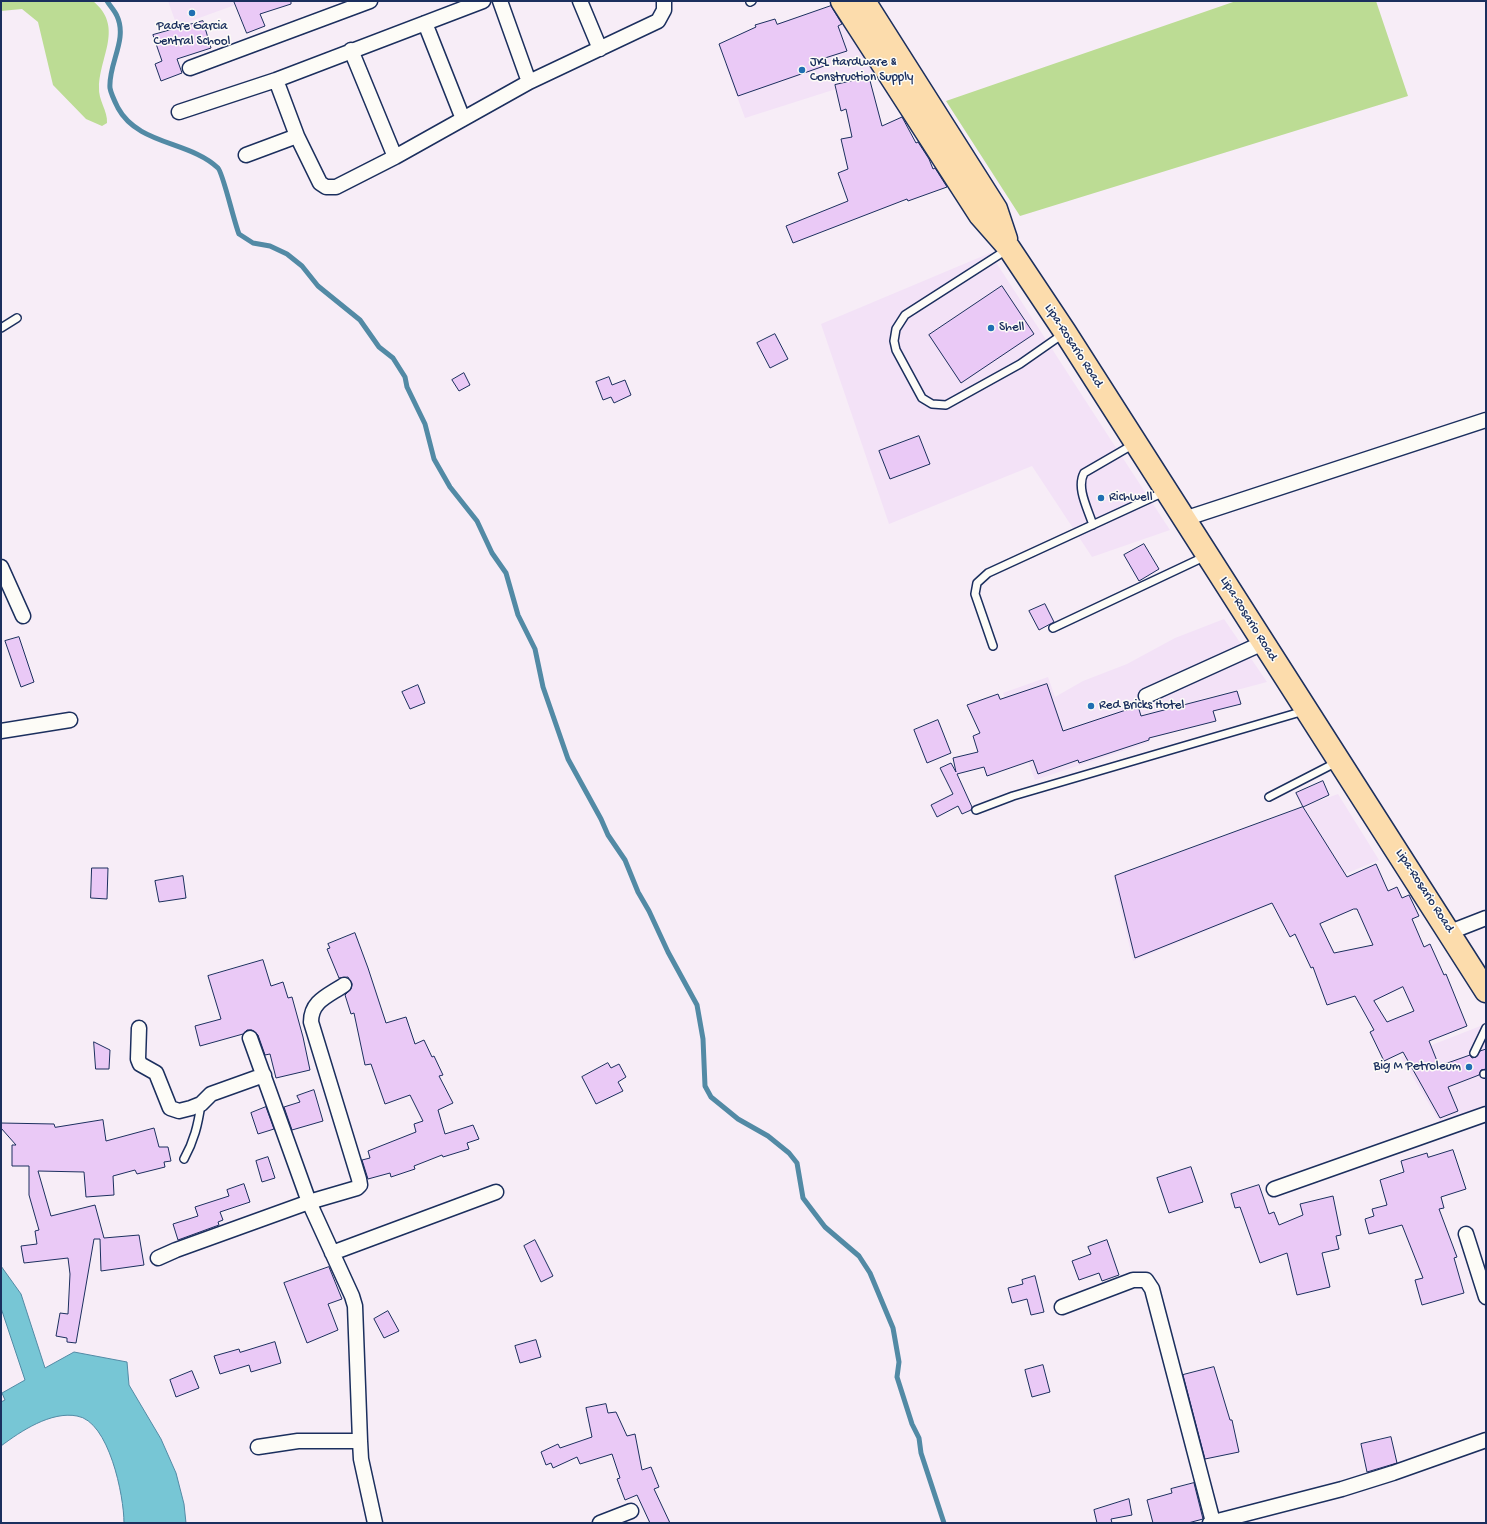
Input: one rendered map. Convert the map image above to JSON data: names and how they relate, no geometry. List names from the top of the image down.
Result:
{
  "streets": {
    "main road": ["Lipa-Rosario Road"]
  },
  "places": [
    "Padre Garcia Central School",
    "JKL Hardware & Construction Supply",
    "Shell",
    "Richwell",
    "Red Bricks Hotel",
    "Big M Petroleum"
  ]
}
